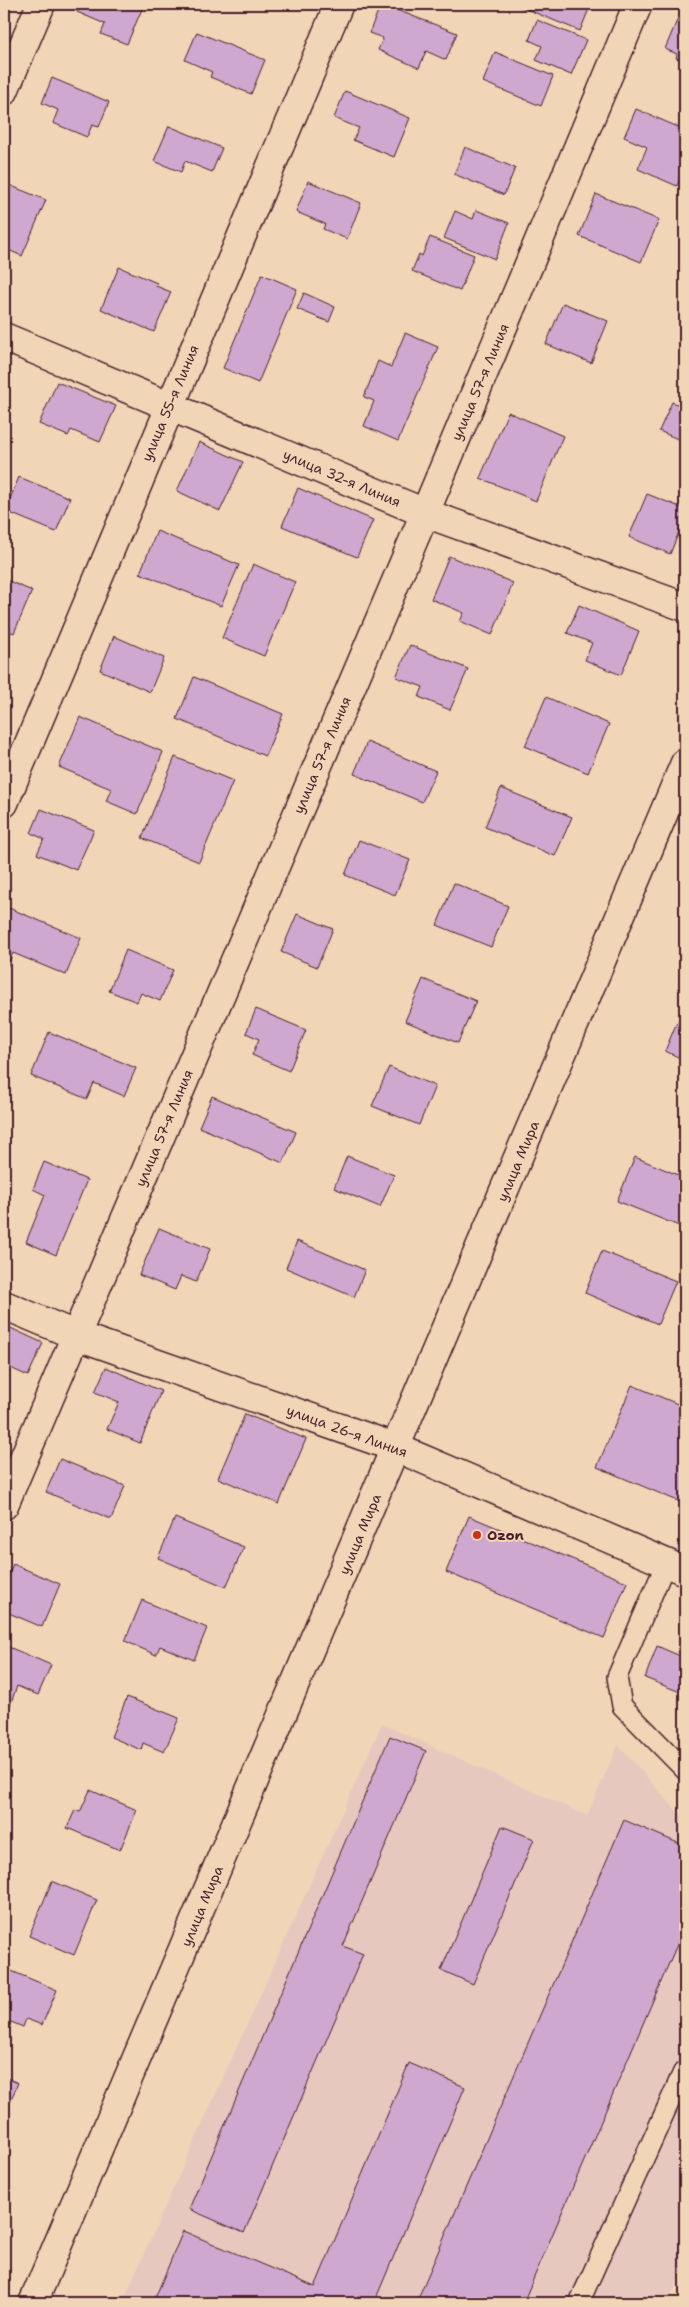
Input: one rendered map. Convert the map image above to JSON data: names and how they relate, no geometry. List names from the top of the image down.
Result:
{
  "streets": {
    "street": [
      "улица 57-я Линия",
      "улица 55-я Линия",
      "улица 32-я Линия",
      "улица Мира",
      "улица 26-я Линия"
    ]
  },
  "crossings": [
    ["улица 57-я Линия", "улица 32-я Линия"],
    ["улица 57-я Линия", "улица 26-я Линия"],
    ["улица 55-я Линия", "улица 32-я Линия"],
    ["улица Мира", "улица 26-я Линия"]
  ],
  "places": ["Ozon"]
}
